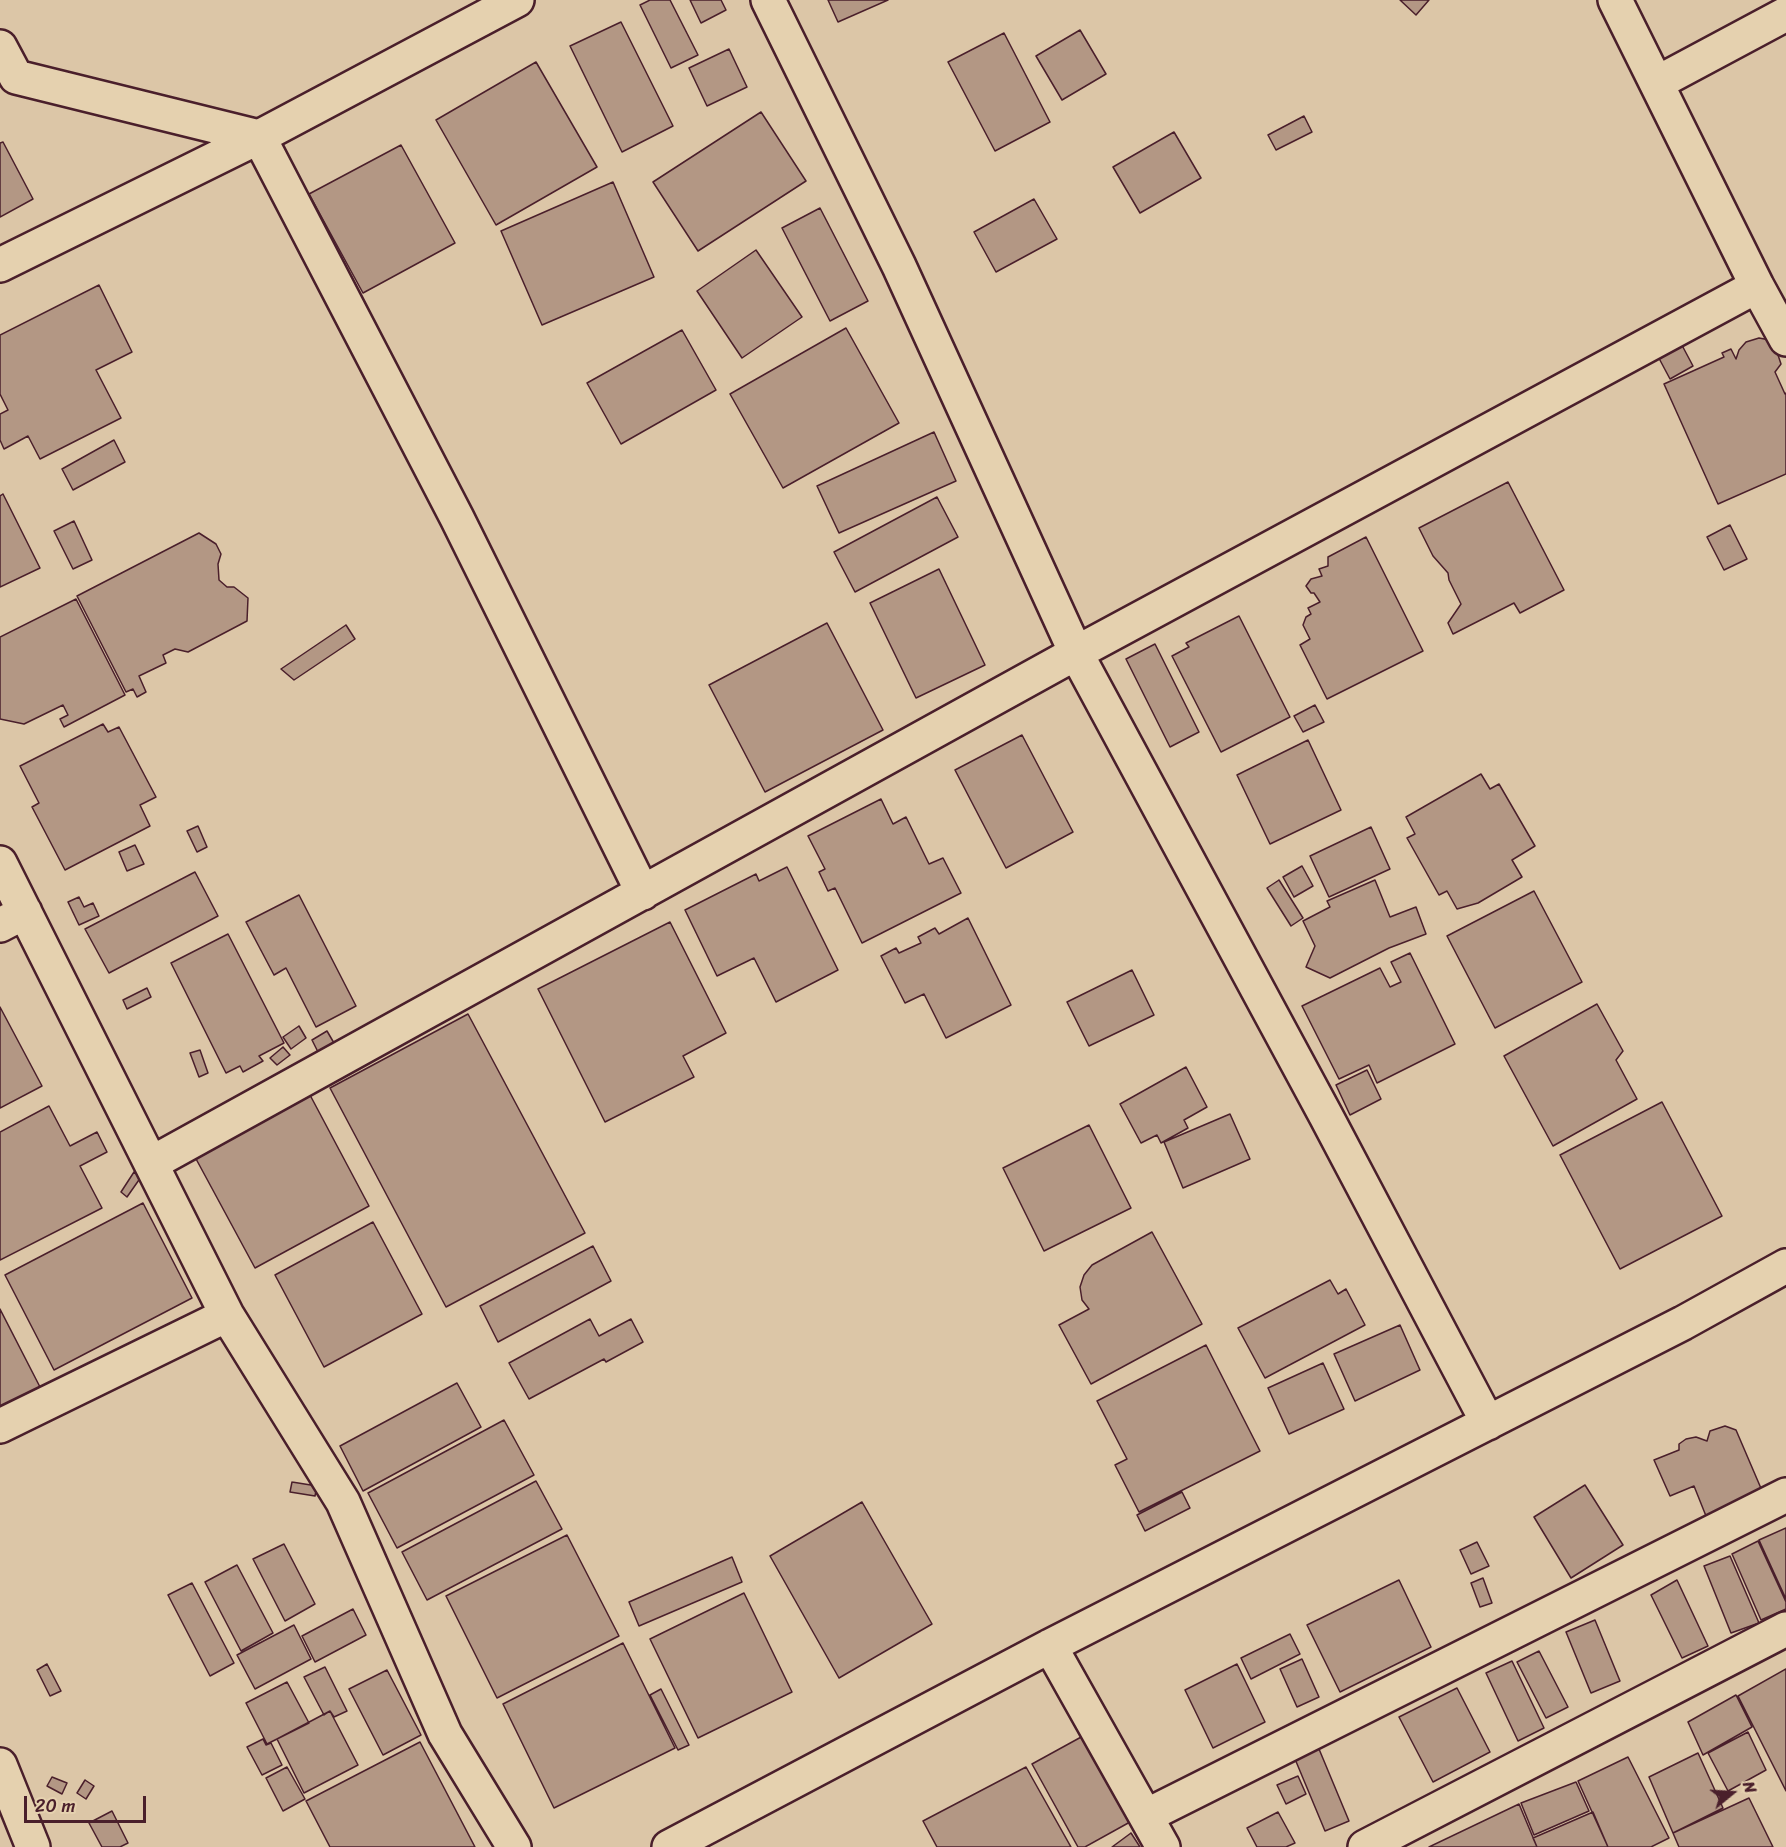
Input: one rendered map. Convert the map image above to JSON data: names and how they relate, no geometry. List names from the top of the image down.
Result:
{
  "scale_bar": "20 m",
  "north": "right"
}
